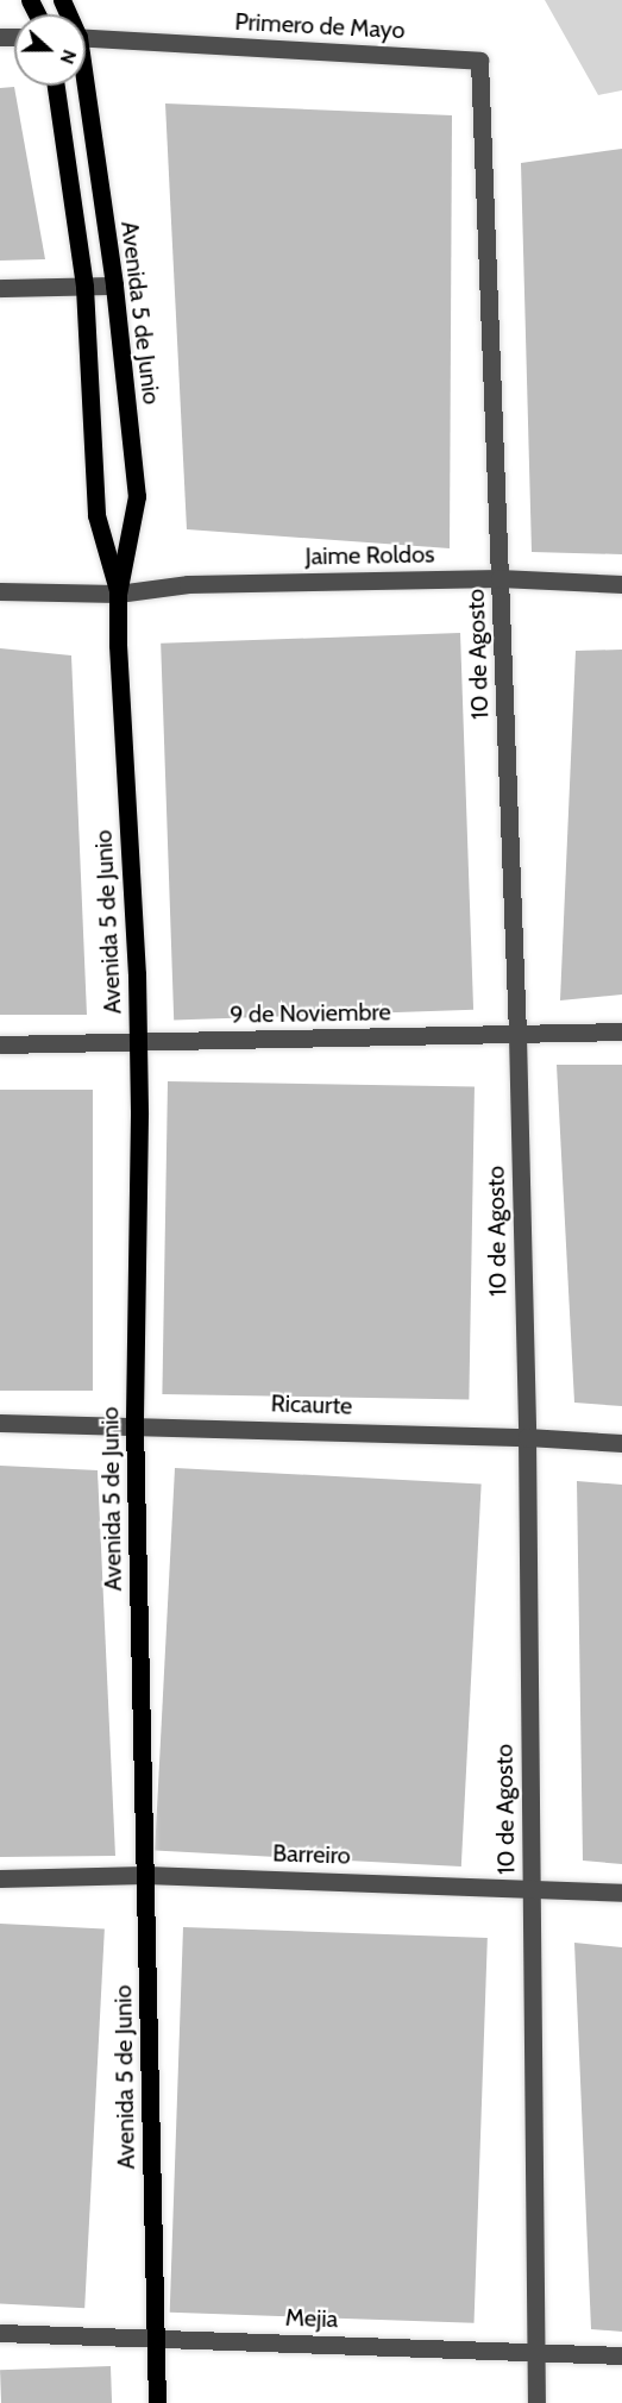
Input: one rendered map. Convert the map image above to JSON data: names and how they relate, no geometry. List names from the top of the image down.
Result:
{
  "streets": {
    "main road": ["Avenida 5 de Junio"],
    "street": [
      "Primero de Mayo",
      "Jaime Roldos",
      "10 de Agosto",
      "9 de Noviembre",
      "Ricaurte",
      "Barreiro",
      "Mejia"
    ]
  },
  "crossings": [
    ["Primero de Mayo", "10 de Agosto"],
    ["Avenida 5 de Junio", "Jaime Roldos"],
    ["Avenida 5 de Junio", "9 de Noviembre"],
    ["Avenida 5 de Junio", "Ricaurte"],
    ["Avenida 5 de Junio", "Barreiro"],
    ["Avenida 5 de Junio", "Mejia"],
    ["Jaime Roldos", "10 de Agosto"],
    ["10 de Agosto", "9 de Noviembre"],
    ["10 de Agosto", "Ricaurte"],
    ["10 de Agosto", "Barreiro"],
    ["10 de Agosto", "Mejia"]
  ],
  "north": "right"
}
